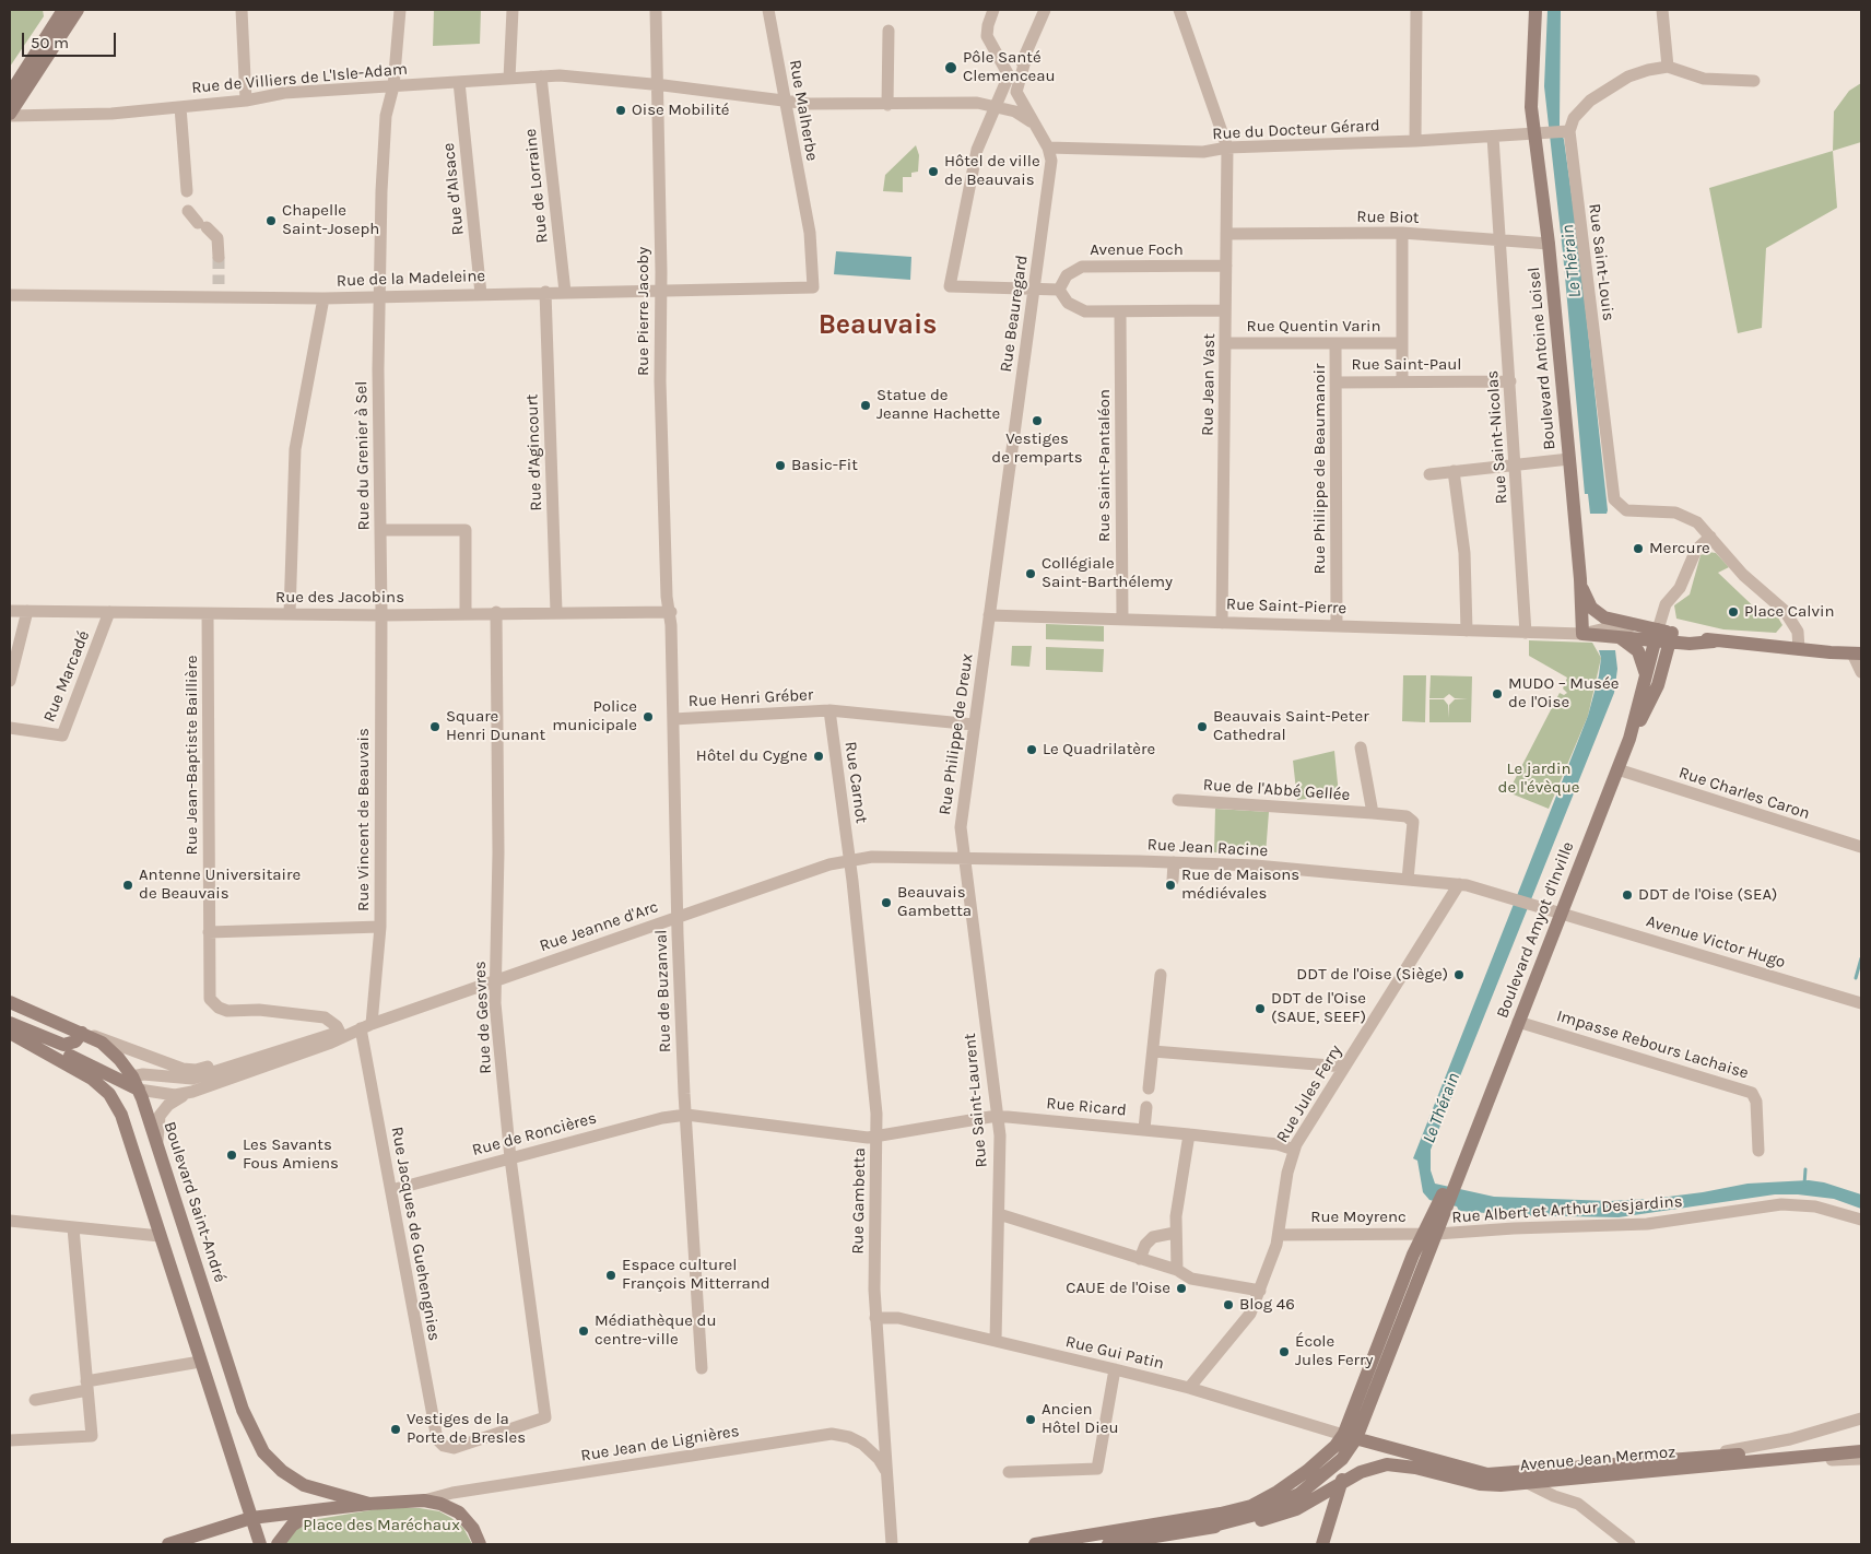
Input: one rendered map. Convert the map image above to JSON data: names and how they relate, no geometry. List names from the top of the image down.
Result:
{
  "streets": {
    "main road": [
      "Boulevard Antoine Loisel",
      "Rue Saint-Pierre",
      "Boulevard Amyot d'Inville",
      "Boulevard Saint-André",
      "Avenue Jean Mermoz"
    ],
    "street": [
      "Rue de Villiers de L'Isle-Adam",
      "Rue Malherbe",
      "Rue du Docteur Gérard",
      "Rue de Lorraine",
      "Rue d'Alsace",
      "Rue Biot",
      "Avenue Foch",
      "Rue Saint-Louis",
      "Rue de la Madeleine",
      "Rue Pierre Jacoby",
      "Rue Beauregard",
      "Rue Quentin Varin",
      "Rue Saint-Paul",
      "Rue Jean Vast",
      "Rue Saint-Nicolas",
      "Rue d'Agincourt",
      "Rue du Grenier à Sel",
      "Rue Saint-Pantaléon",
      "Rue Philippe de Beaumanoir",
      "Rue des Jacobins",
      "Rue Marcadé",
      "Rue Henri Gréber",
      "Rue Philippe de Dreux",
      "Rue Jean-Baptiste Baillière",
      "Rue Carnot",
      "Rue de l'Abbé Gellée",
      "Rue Charles Caron",
      "Rue Vincent de Beauvais",
      "Rue Jean Racine",
      "Rue Jeanne d'Arc",
      "Avenue Victor Hugo",
      "Rue de Buzanval",
      "Rue de Gesvres",
      "Impasse Rebours Lachaise",
      "Rue Jules Ferry",
      "Rue Saint-Laurent",
      "Rue Ricard",
      "Rue de Roncières",
      "Rue Gambetta",
      "Rue Albert et Arthur Desjardins",
      "Rue Moyrenc",
      "Rue Jacques de Guehengnies",
      "Rue Gui Patin",
      "Rue Jean de Lignières"
    ]
  },
  "crossings": [
    ["Rue de Villiers de L'Isle-Adam", "Rue Malherbe"],
    ["Rue de Villiers de L'Isle-Adam", "Rue de Lorraine"],
    ["Rue de Villiers de L'Isle-Adam", "Rue d'Alsace"],
    ["Rue de Villiers de L'Isle-Adam", "Rue Pierre Jacoby"],
    ["Rue de Villiers de L'Isle-Adam", "Rue du Grenier à Sel"],
    ["Rue Malherbe", "Rue de la Madeleine"],
    ["Rue du Docteur Gérard", "Rue Saint-Louis"],
    ["Rue du Docteur Gérard", "Rue Beauregard"],
    ["Rue du Docteur Gérard", "Boulevard Antoine Loisel"],
    ["Rue du Docteur Gérard", "Rue Jean Vast"],
    ["Rue du Docteur Gérard", "Rue Saint-Nicolas"],
    ["Rue de Lorraine", "Rue de la Madeleine"],
    ["Rue d'Alsace", "Rue de la Madeleine"],
    ["Rue Biot", "Boulevard Antoine Loisel"],
    ["Rue Biot", "Rue Jean Vast"],
    ["Rue Biot", "Rue Saint-Nicolas"],
    ["Avenue Foch", "Rue Jean Vast"],
    ["Rue de la Madeleine", "Rue Pierre Jacoby"],
    ["Rue de la Madeleine", "Rue d'Agincourt"],
    ["Rue de la Madeleine", "Rue du Grenier à Sel"],
    ["Rue Pierre Jacoby", "Rue des Jacobins"],
    ["Rue Pierre Jacoby", "Rue de Buzanval"],
    ["Rue Beauregard", "Rue Saint-Pierre"],
    ["Rue Beauregard", "Rue Philippe de Dreux"],
    ["Rue Quentin Varin", "Rue Jean Vast"],
    ["Rue Quentin Varin", "Rue Philippe de Beaumanoir"],
    ["Boulevard Antoine Loisel", "Rue Saint-Pierre"],
    ["Rue Saint-Paul", "Rue Saint-Nicolas"],
    ["Rue Saint-Paul", "Rue Philippe de Beaumanoir"],
    ["Rue Jean Vast", "Rue Saint-Pierre"],
    ["Rue Saint-Nicolas", "Rue Saint-Pierre"],
    ["Rue d'Agincourt", "Rue des Jacobins"],
    ["Rue du Grenier à Sel", "Rue des Jacobins"],
    ["Rue du Grenier à Sel", "Rue Vincent de Beauvais"],
    ["Rue Saint-Pantaléon", "Rue Saint-Pierre"],
    ["Rue Philippe de Beaumanoir", "Rue Saint-Pierre"],
    ["Rue des Jacobins", "Rue Marcadé"],
    ["Rue des Jacobins", "Rue Jean-Baptiste Baillière"],
    ["Rue des Jacobins", "Rue Vincent de Beauvais"],
    ["Rue des Jacobins", "Rue de Buzanval"],
    ["Rue des Jacobins", "Rue de Gesvres"],
    ["Rue Saint-Pierre", "Rue Philippe de Dreux"],
    ["Rue Saint-Pierre", "Boulevard Amyot d'Inville"],
    ["Rue Henri Gréber", "Rue Philippe de Dreux"],
    ["Rue Henri Gréber", "Rue Carnot"],
    ["Rue Henri Gréber", "Rue de Buzanval"],
    ["Rue Philippe de Dreux", "Rue Jean Racine"],
    ["Rue Philippe de Dreux", "Rue Saint-Laurent"],
    ["Rue Jean-Baptiste Baillière", "Rue Jeanne d'Arc"],
    ["Rue Carnot", "Rue Jean Racine"],
    ["Rue Carnot", "Rue Jeanne d'Arc"],
    ["Rue Carnot", "Rue Gambetta"],
    ["Rue de l'Abbé Gellée", "Rue Jean Racine"],
    ["Rue Charles Caron", "Boulevard Amyot d'Inville"],
    ["Rue Vincent de Beauvais", "Rue Jeanne d'Arc"],
    ["Rue Vincent de Beauvais", "Rue Jacques de Guehengnies"],
    ["Rue Jean Racine", "Rue Jeanne d'Arc"],
    ["Rue Jean Racine", "Boulevard Amyot d'Inville"],
    ["Rue Jean Racine", "Avenue Victor Hugo"],
    ["Rue Jean Racine", "Rue Jules Ferry"],
    ["Rue Jean Racine", "Rue Saint-Laurent"],
    ["Rue Jean Racine", "Rue Gambetta"],
    ["Rue Jeanne d'Arc", "Rue de Buzanval"],
    ["Rue Jeanne d'Arc", "Rue de Gesvres"],
    ["Rue Jeanne d'Arc", "Rue Gambetta"],
    ["Rue Jeanne d'Arc", "Boulevard Saint-André"],
    ["Rue Jeanne d'Arc", "Rue Jacques de Guehengnies"],
    ["Boulevard Amyot d'Inville", "Avenue Victor Hugo"],
    ["Boulevard Amyot d'Inville", "Impasse Rebours Lachaise"],
    ["Boulevard Amyot d'Inville", "Rue Albert et Arthur Desjardins"],
    ["Boulevard Amyot d'Inville", "Rue Moyrenc"],
    ["Boulevard Amyot d'Inville", "Rue Gui Patin"],
    ["Boulevard Amyot d'Inville", "Avenue Jean Mermoz"],
    ["Rue de Buzanval", "Rue de Roncières"],
    ["Rue de Gesvres", "Rue de Roncières"],
    ["Rue de Gesvres", "Rue Jacques de Guehengnies"],
    ["Rue Jules Ferry", "Rue Ricard"],
    ["Rue Jules Ferry", "Rue Moyrenc"],
    ["Rue Jules Ferry", "Rue Gui Patin"],
    ["Rue Saint-Laurent", "Rue Ricard"],
    ["Rue Saint-Laurent", "Rue Gui Patin"],
    ["Rue Ricard", "Rue de Roncières"],
    ["Rue Ricard", "Rue Gambetta"],
    ["Rue de Roncières", "Rue Gambetta"],
    ["Rue de Roncières", "Rue Jacques de Guehengnies"],
    ["Rue Gambetta", "Rue Gui Patin"],
    ["Rue Gambetta", "Rue Jean de Lignières"],
    ["Rue Albert et Arthur Desjardins", "Rue Moyrenc"],
    ["Rue Gui Patin", "Avenue Jean Mermoz"]
  ],
  "districts": ["Beauvais"],
  "water": ["Le Thérain"],
  "parks": ["Le jardin de l'évèque", "Place des Maréchaux"],
  "places": [
    "Pôle Santé Clemenceau",
    "Oise Mobilité",
    "Hôtel de ville de Beauvais",
    "Chapelle Saint-Joseph",
    "Statue de Jeanne Hachette",
    "Vestiges de remparts",
    "Basic-Fit",
    "Mercure",
    "Collégiale Saint-Barthélemy",
    "Place Calvin",
    "MUDO – Musée de l'Oise",
    "Police municipale",
    "Square Henri Dunant",
    "Beauvais Saint-Peter Cathedral",
    "Le Quadrilatère",
    "Hôtel du Cygne",
    "Antenne Universitaire de Beauvais",
    "Rue de Maisons médiévales",
    "DDT de l'Oise (SEA)",
    "Beauvais Gambetta",
    "DDT de l'Oise (Siège)",
    "DDT de l'Oise (SAUE, SEEF)",
    "Les Savants Fous Amiens",
    "Espace culturel François Mitterrand",
    "CAUE de l'Oise",
    "Blog 46",
    "Médiathèque du centre-ville",
    "École Jules Ferry",
    "Ancien Hôtel Dieu",
    "Vestiges de la Porte de Bresles"
  ],
  "scale_bar": "50 m"
}
